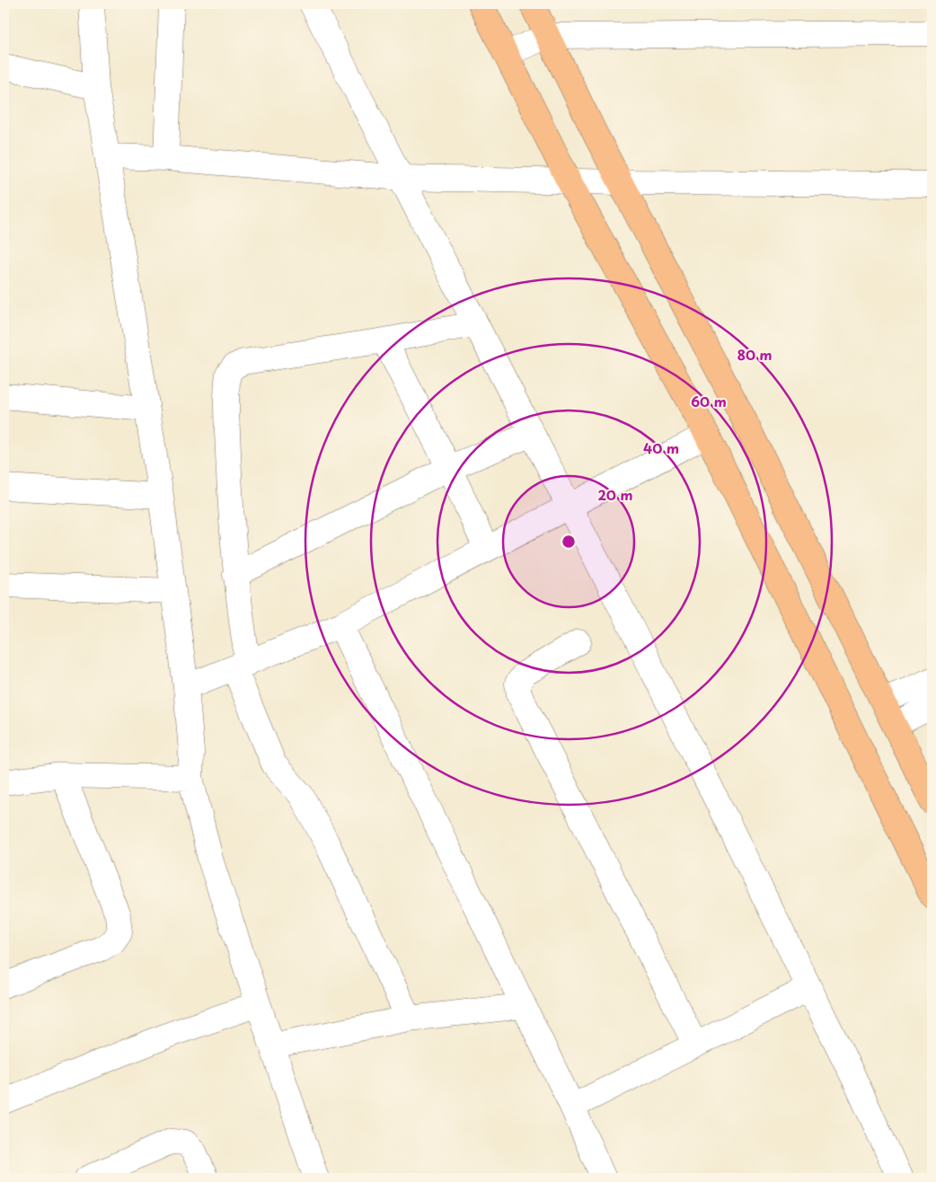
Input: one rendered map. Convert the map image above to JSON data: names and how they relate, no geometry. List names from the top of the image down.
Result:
{
  "rings": [
    "80 m",
    "60 m",
    "40 m",
    "20 m"
  ]
}
